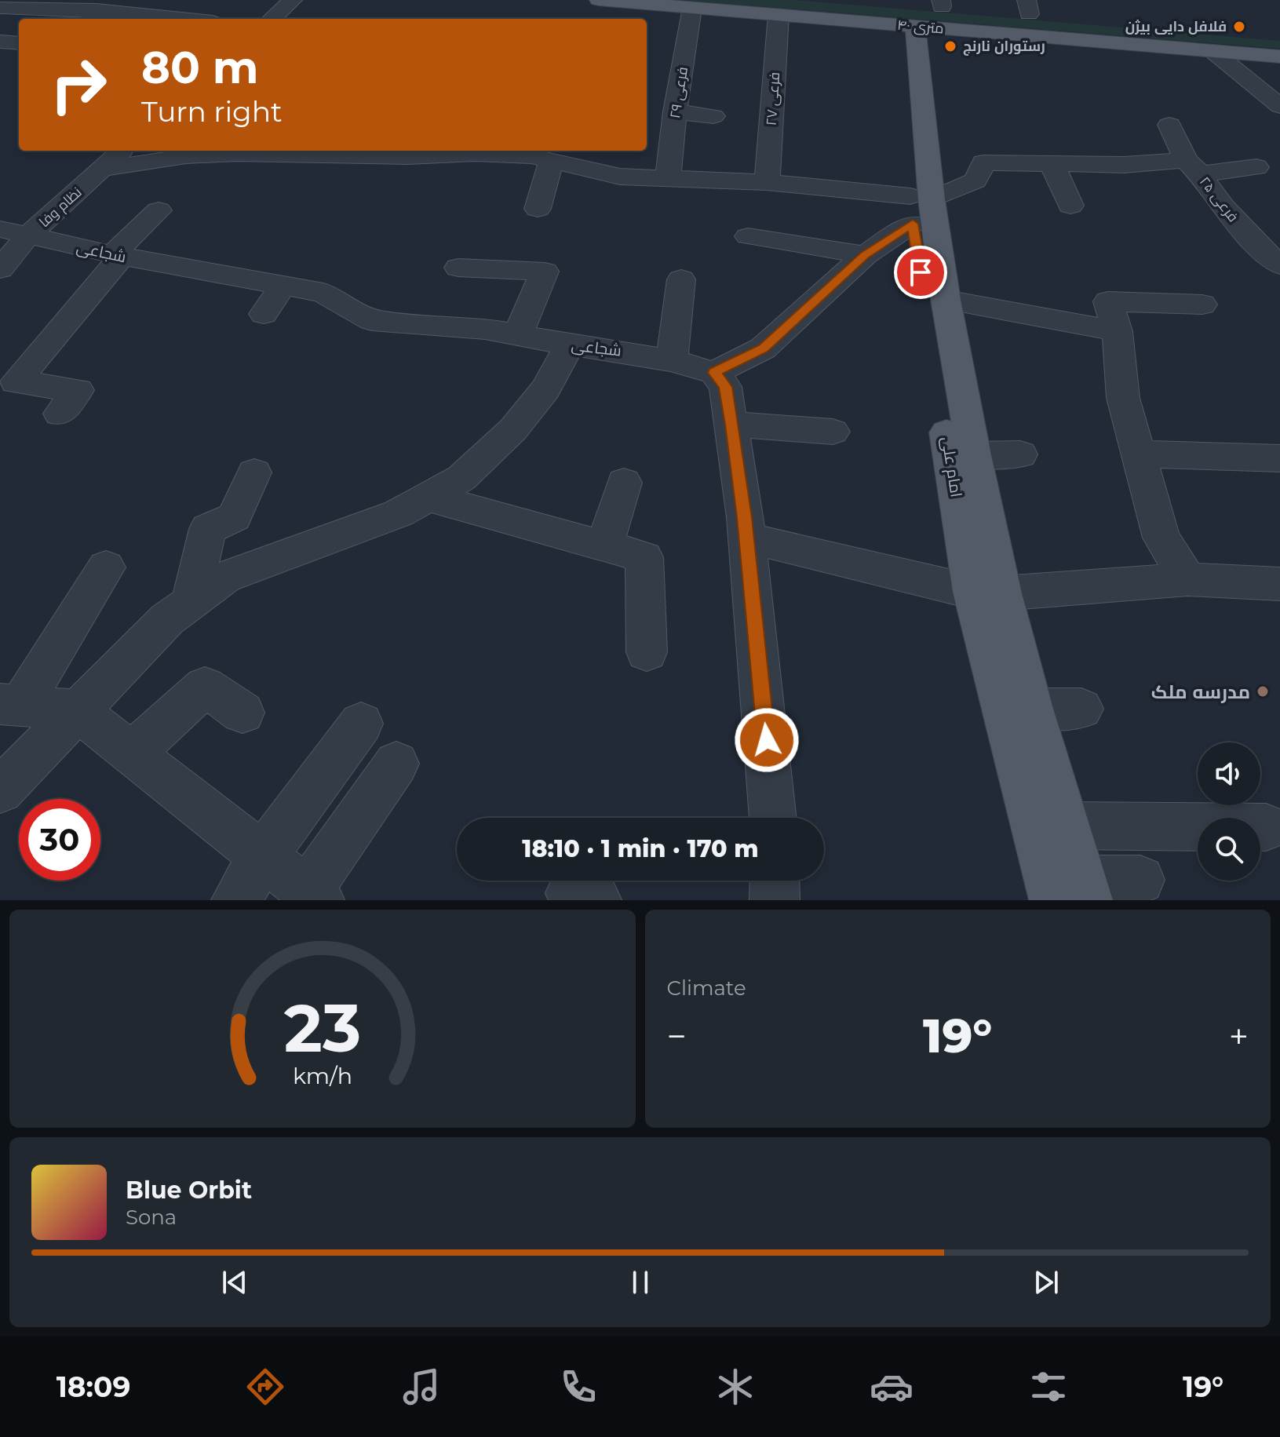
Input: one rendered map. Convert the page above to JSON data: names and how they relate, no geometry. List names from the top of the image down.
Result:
{
  "streets": {
    "main road": ["۴۰ متری", "امام علی"],
    "street": [
      "فرعی ۲۹",
      "فرعی ۲۷",
      "فرعی ۲۵",
      "نظام وفا",
      "شجاعی"
    ]
  },
  "crossings": [
    ["۴۰ متری", "فرعی ۲۹"],
    ["۴۰ متری", "فرعی ۲۷"],
    ["نظام وفا", "شجاعی"]
  ],
  "places": ["فلافل دایی بیژن", "رستوران نارنج", "مدرسه ملک"],
  "page": {
    "turn": ["80 m", "Turn right"],
    "limit": "30",
    "trip": "18:10 · 1 min · 170 m",
    "tile": "Climate",
    "heat": ["−", "19°", "+"],
    "song": ["Blue Orbit", "Sona"],
    "tabs": ["18:09", "19°"],
    "gauge": ["23", "km/h"]
  }
}
